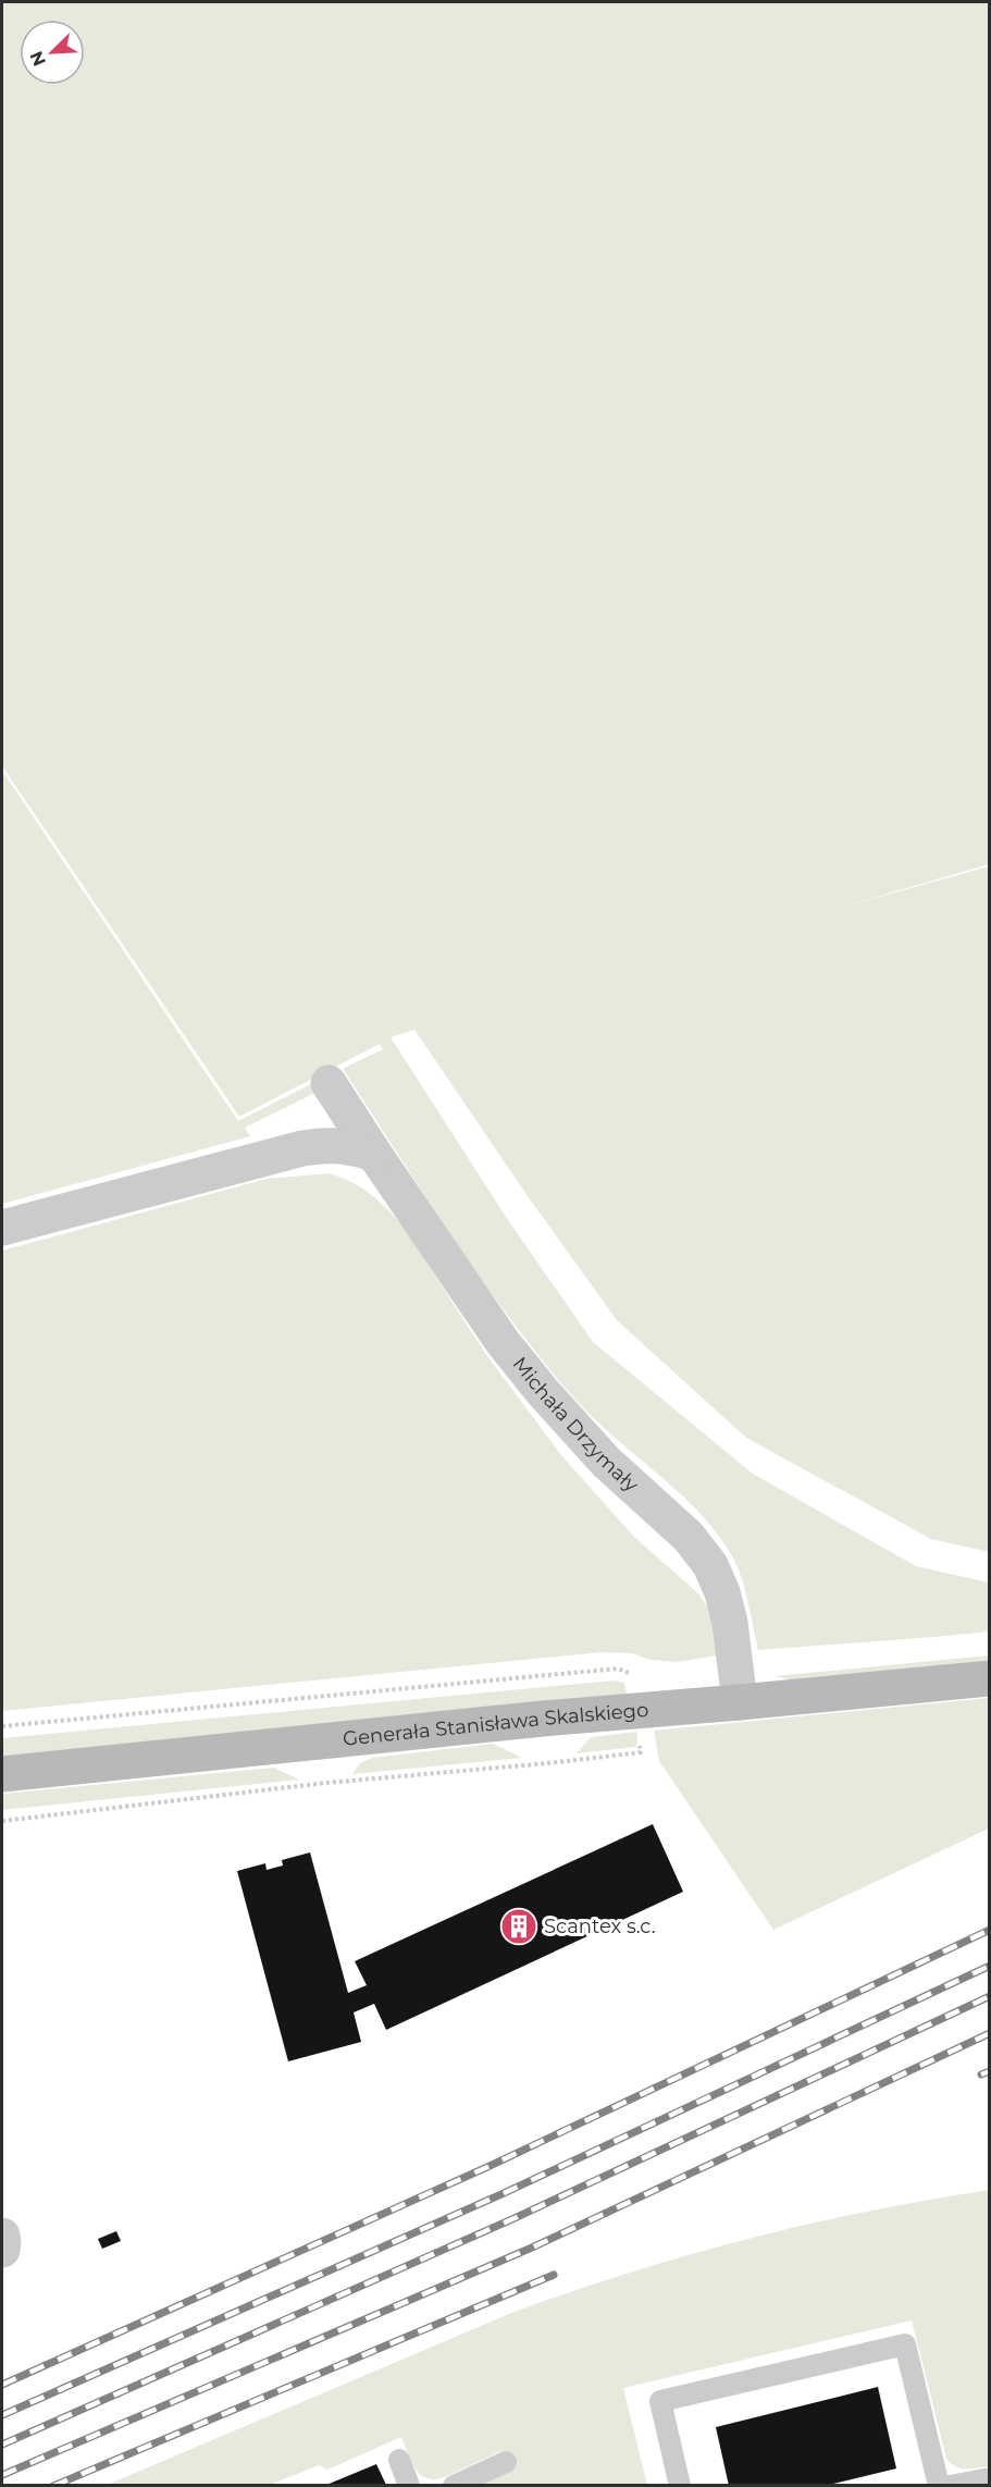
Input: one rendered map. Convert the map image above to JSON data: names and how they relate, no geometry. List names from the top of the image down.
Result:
{
  "streets": {
    "street": ["Michała Drzymały", "Generała Stanisława Skalskiego"]
  },
  "crossings": [
    ["Michała Drzymały", "Generała Stanisława Skalskiego"]
  ],
  "places": {
    "building": ["Scantex s.c."]
  },
  "north": "bottom left"
}
